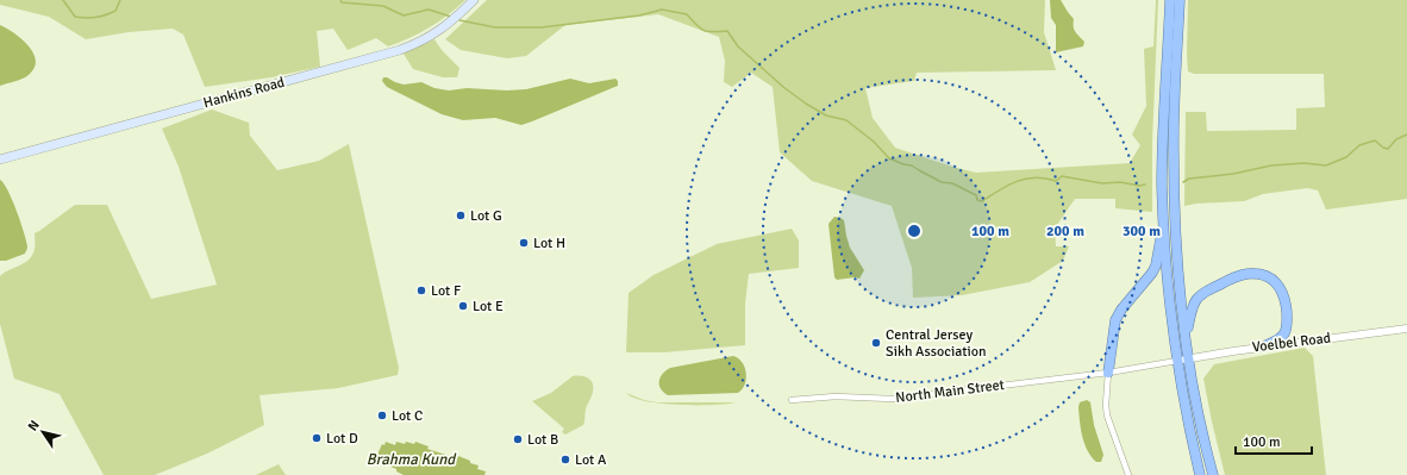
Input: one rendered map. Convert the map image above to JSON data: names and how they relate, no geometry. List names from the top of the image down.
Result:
{
  "streets": {
    "main road": ["Hankins Road"],
    "street": ["Voelbel Road", "North Main Street"]
  },
  "crossings": [
    ["Voelbel Road", "North Main Street"]
  ],
  "water": ["Brahma Kund"],
  "places": [
    "Lot G",
    "Lot H",
    "Lot F",
    "Lot E",
    "Central Jersey Sikh Association",
    "Lot C",
    "Lot D",
    "Lot B",
    "Lot A"
  ],
  "scale_bar": "100 m",
  "north": "top left",
  "rings": ["100 m", "200 m", "300 m"]
}
